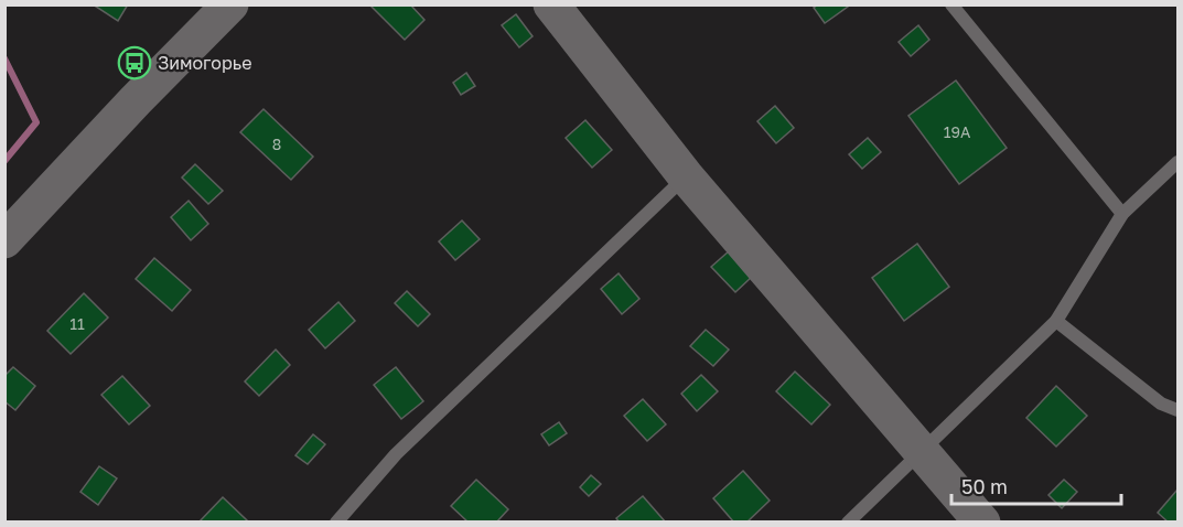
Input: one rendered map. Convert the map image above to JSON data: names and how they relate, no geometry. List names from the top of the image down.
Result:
{
  "places": {
    "bus stop": ["Зимогорье"]
  },
  "house_numbers": ["19А", "8", "11"],
  "scale_bar": "50 m"
}
